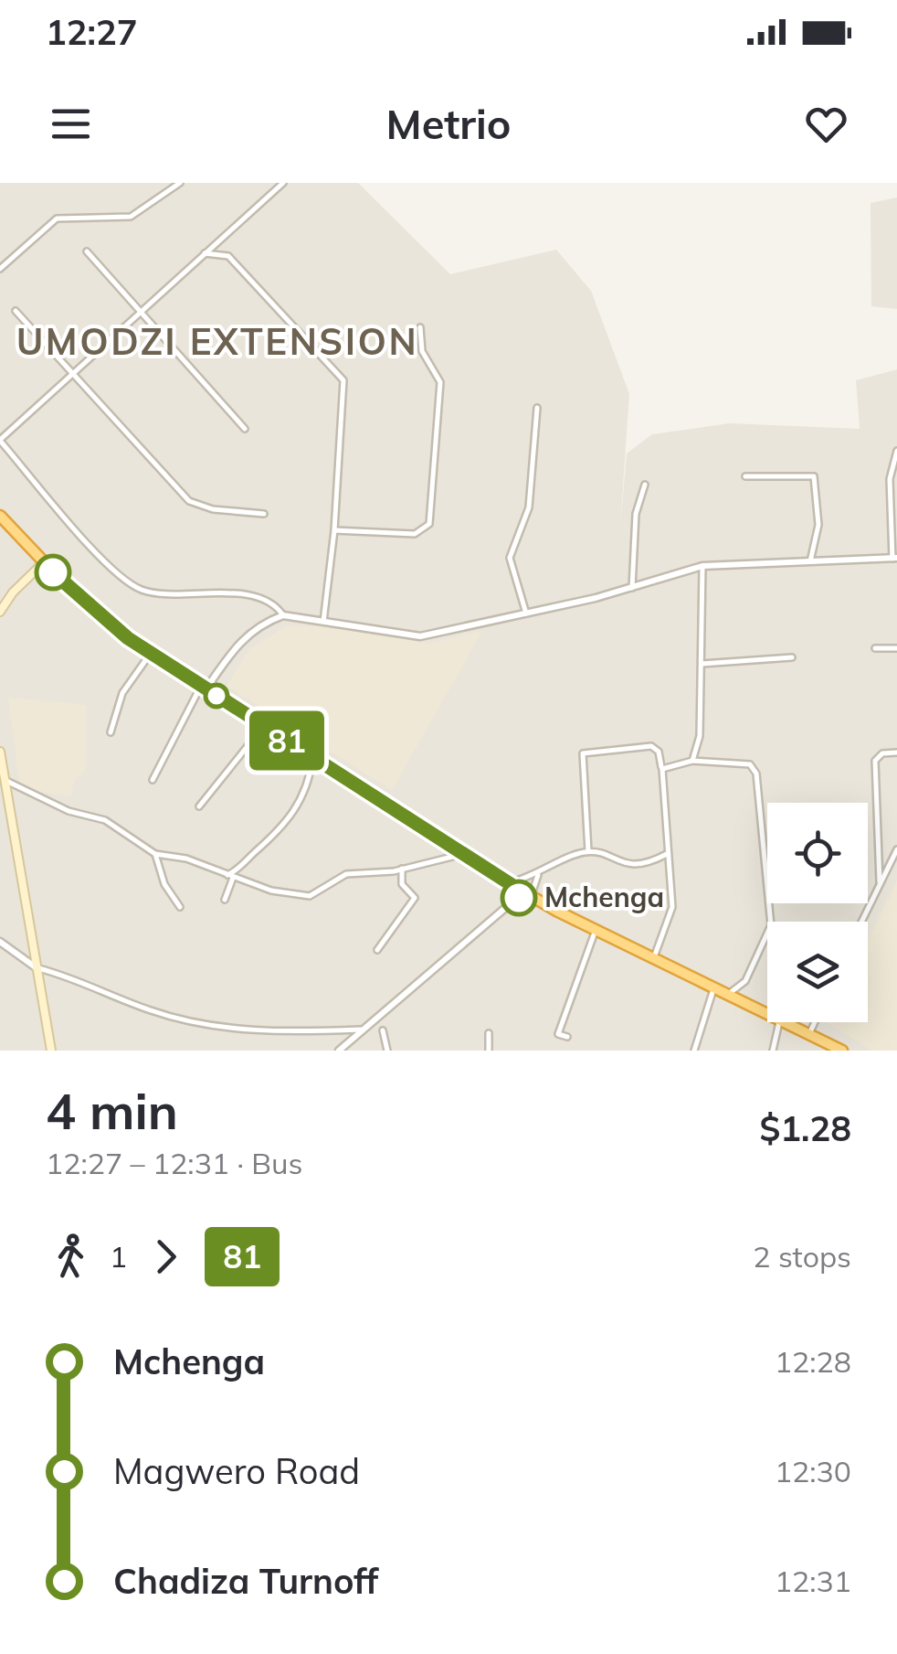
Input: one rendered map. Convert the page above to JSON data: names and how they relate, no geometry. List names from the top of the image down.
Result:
{
  "districts": ["UMODZI EXTENSION"],
  "places": ["Mchenga"],
  "lines": ["bus line 81"],
  "page": {
    "status": "12:27",
    "header": "Metrio",
    "on_map": "81",
    "heading": ["4 min", "12:27 – 12:31 · Bus", "$1.28"],
    "legs": ["1", "81", "2 stops"],
    "list": [
      {
        "name": "Mchenga",
        "value": "12:28"
      },
      {
        "name": "Magwero Road",
        "value": "12:30"
      },
      {
        "name": "Chadiza Turnoff",
        "value": "12:31"
      }
    ]
  }
}
